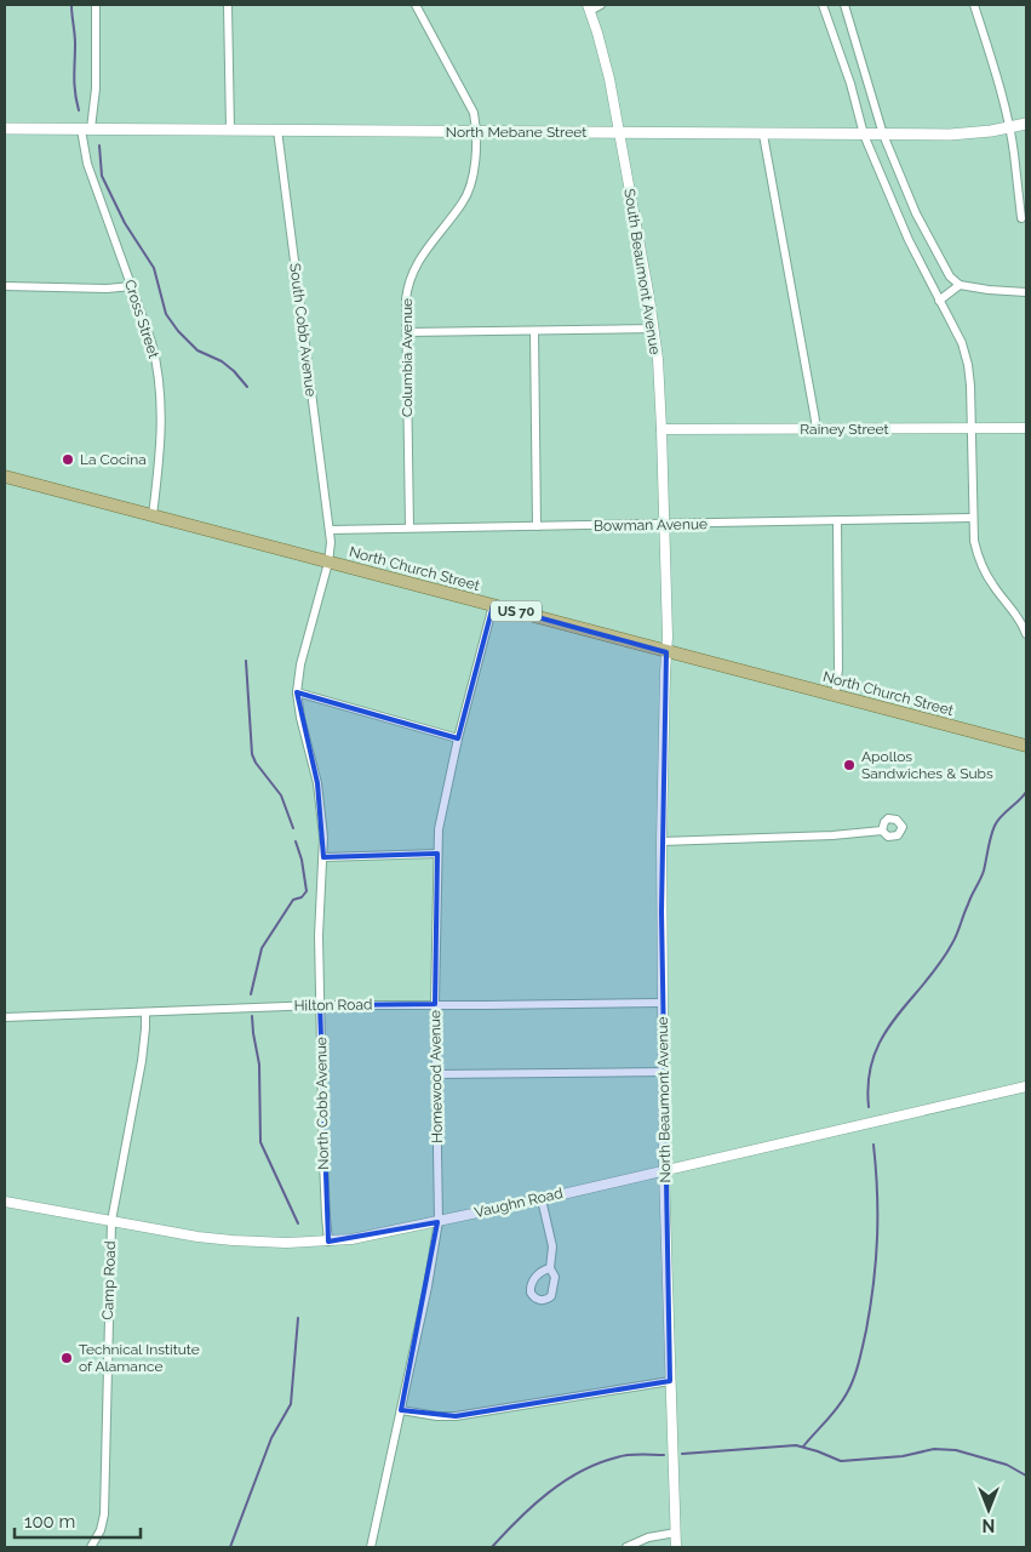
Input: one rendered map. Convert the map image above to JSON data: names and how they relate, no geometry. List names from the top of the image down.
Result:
{
  "streets": {
    "main road": ["North Mebane Street", "North Church Street", "US 70"],
    "street": [
      "South Beaumont Avenue",
      "Cross Street",
      "South Cobb Avenue",
      "Columbia Avenue",
      "Rainey Street",
      "Bowman Avenue",
      "Hilton Road",
      "Homewood Avenue",
      "North Beaumont Avenue",
      "North Cobb Avenue",
      "Vaughn Road",
      "Camp Road"
    ]
  },
  "crossings": [
    ["North Mebane Street", "South Beaumont Avenue"],
    ["North Mebane Street", "Cross Street"],
    ["North Mebane Street", "South Cobb Avenue"],
    ["North Mebane Street", "Columbia Avenue"],
    ["South Beaumont Avenue", "Rainey Street"],
    ["South Beaumont Avenue", "Bowman Avenue"],
    ["South Beaumont Avenue", "North Church Street"],
    ["South Beaumont Avenue", "North Beaumont Avenue"],
    ["Cross Street", "North Church Street"],
    ["South Cobb Avenue", "Bowman Avenue"],
    ["South Cobb Avenue", "North Church Street"],
    ["South Cobb Avenue", "North Cobb Avenue"],
    ["Columbia Avenue", "Bowman Avenue"],
    ["North Church Street", "Homewood Avenue"],
    ["North Church Street", "North Beaumont Avenue"],
    ["Hilton Road", "Homewood Avenue"],
    ["Hilton Road", "North Beaumont Avenue"],
    ["Hilton Road", "North Cobb Avenue"],
    ["Hilton Road", "Camp Road"],
    ["Homewood Avenue", "Vaughn Road"],
    ["North Beaumont Avenue", "Vaughn Road"],
    ["North Cobb Avenue", "Vaughn Road"],
    ["Vaughn Road", "Camp Road"]
  ],
  "places": ["La Cocina", "Apollos Sandwiches & Subs", "Technical Institute of Alamance"],
  "scale_bar": "100 m",
  "north": "bottom"
}
